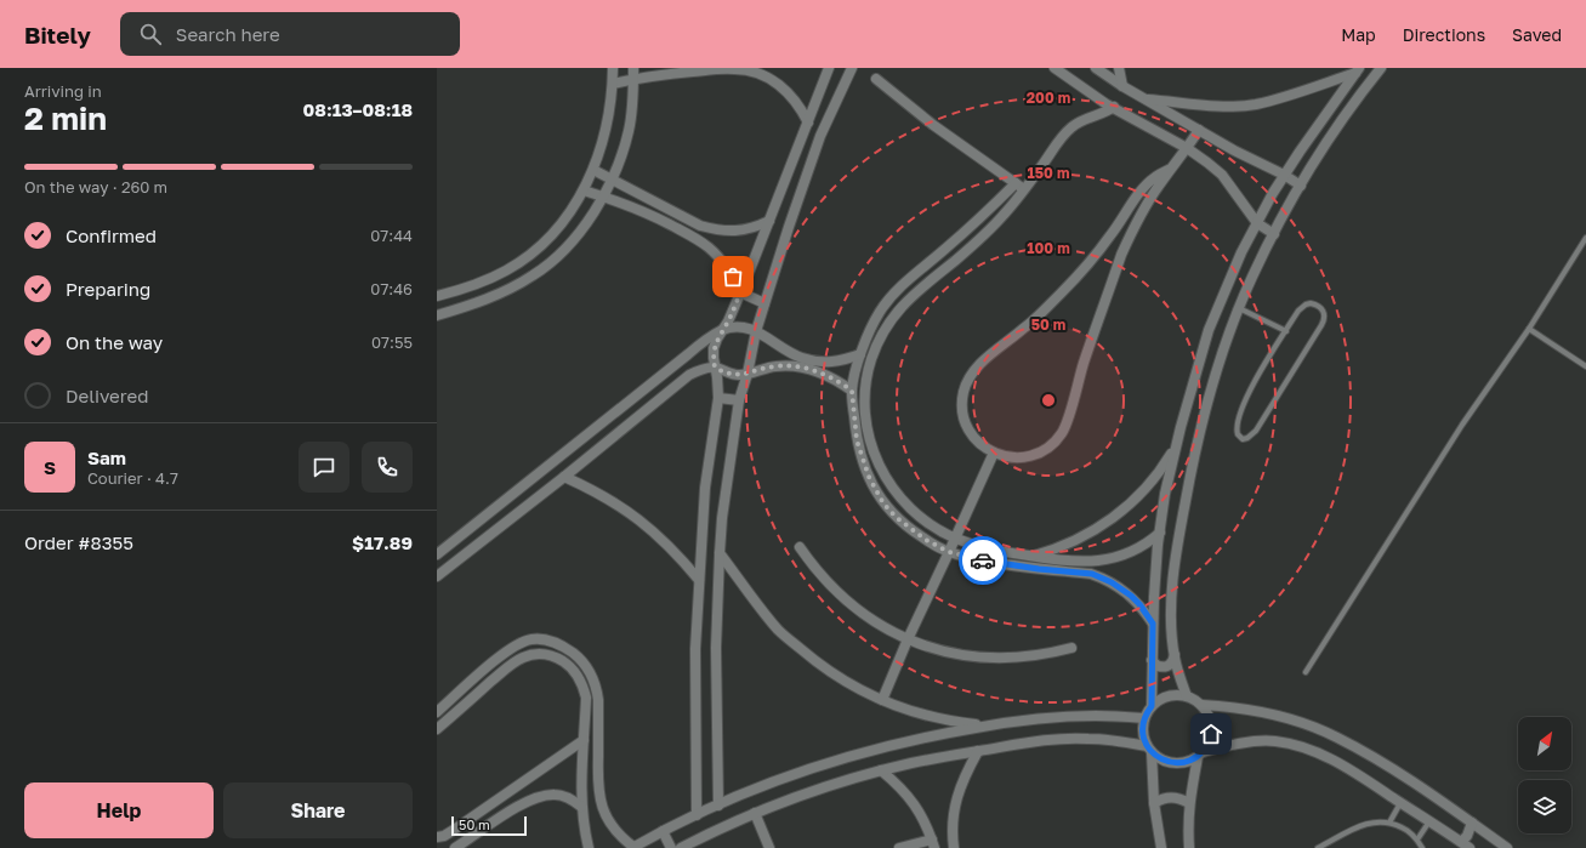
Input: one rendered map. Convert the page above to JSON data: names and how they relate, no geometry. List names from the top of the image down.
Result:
{
  "scale_bar": "50 m",
  "north": "top right",
  "page": {
    "header": "Bitely",
    "search": "Search here",
    "nav": ["Map", "Directions", "Saved"],
    "heading": ["2 min", "Arriving in", "08:13–08:18"],
    "panel": [
      "Sam",
      "Courier · 4.7",
      "Order #8355",
      "$17.89"
    ],
    "bar": "On the way · 260 m",
    "list": [
      ["Confirmed", "07:44"],
      ["Preparing", "07:46"],
      ["On the way", "07:55"],
      "Delivered"
    ],
    "round": "S",
    "buttons": ["Help", "Share"],
    "scale": "50 m"
  },
  "rings": [
    "200 m",
    "150 m",
    "100 m",
    "50 m"
  ]
}
